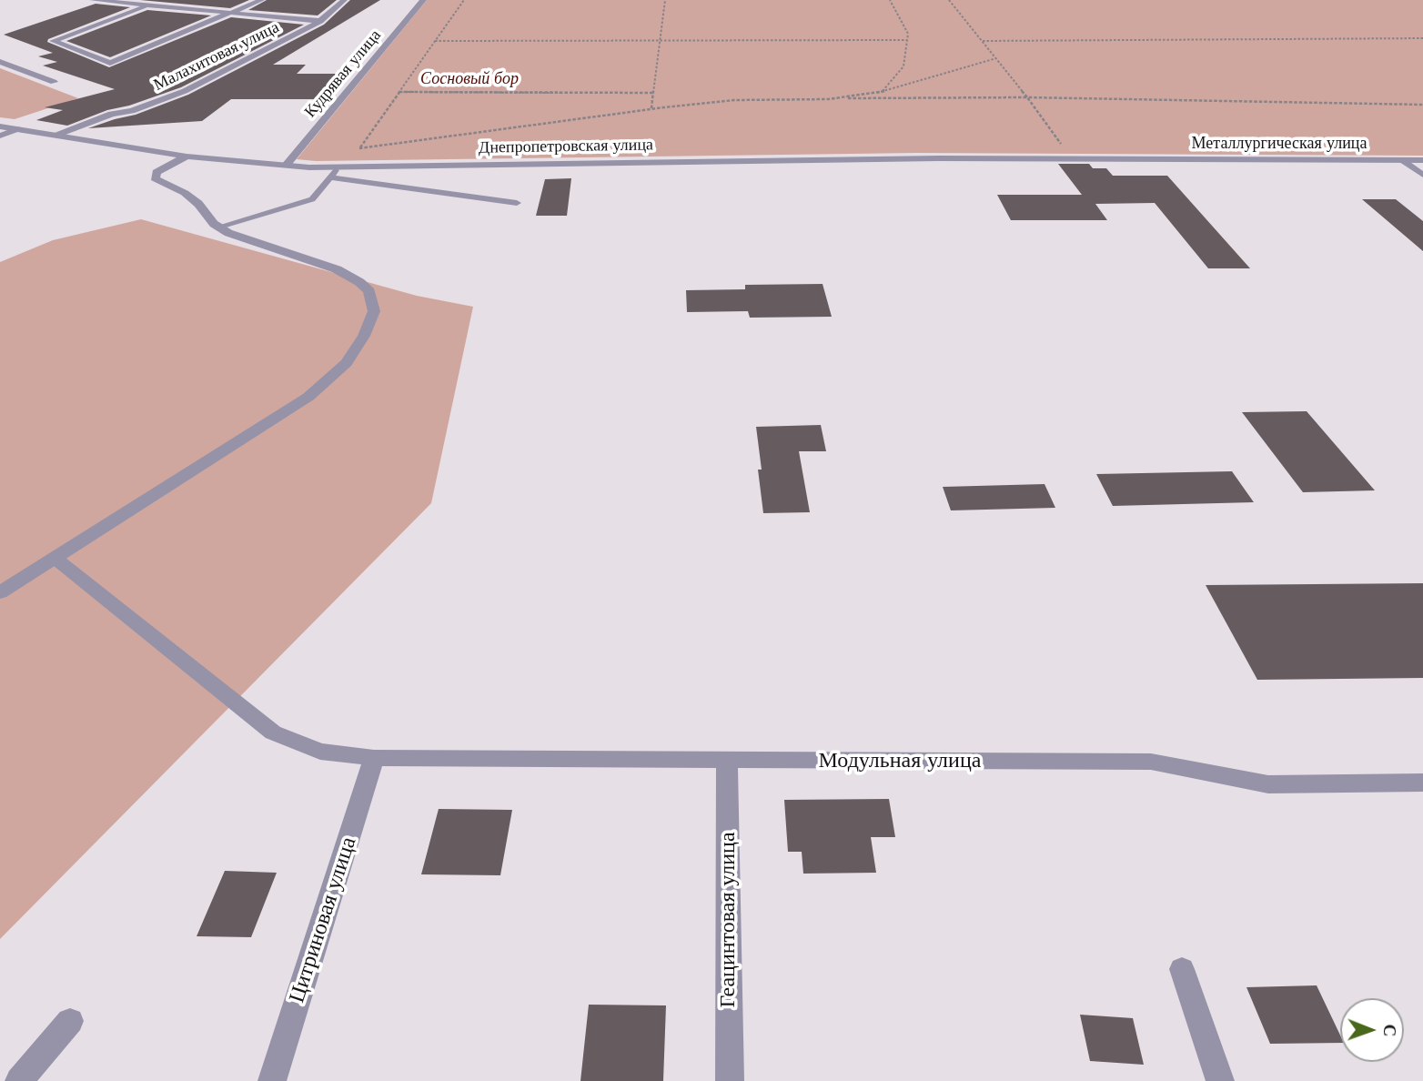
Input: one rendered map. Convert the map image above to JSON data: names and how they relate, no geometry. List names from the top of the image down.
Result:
{
  "streets": {
    "street": [
      "Малахитовая улица",
      "Кудрявая улица",
      "Металлургическая улица",
      "Днепропетровская улица",
      "Модульная улица",
      "Цитриновая улица",
      "Геацинтовая улица"
    ]
  },
  "crossings": [
    ["Малахитовая улица", "Днепропетровская улица"],
    ["Кудрявая улица", "Днепропетровская улица"],
    ["Металлургическая улица", "Днепропетровская улица"],
    ["Модульная улица", "Цитриновая улица"],
    ["Модульная улица", "Геацинтовая улица"]
  ],
  "parks": ["Сосновый бор"],
  "north": "right"
}
